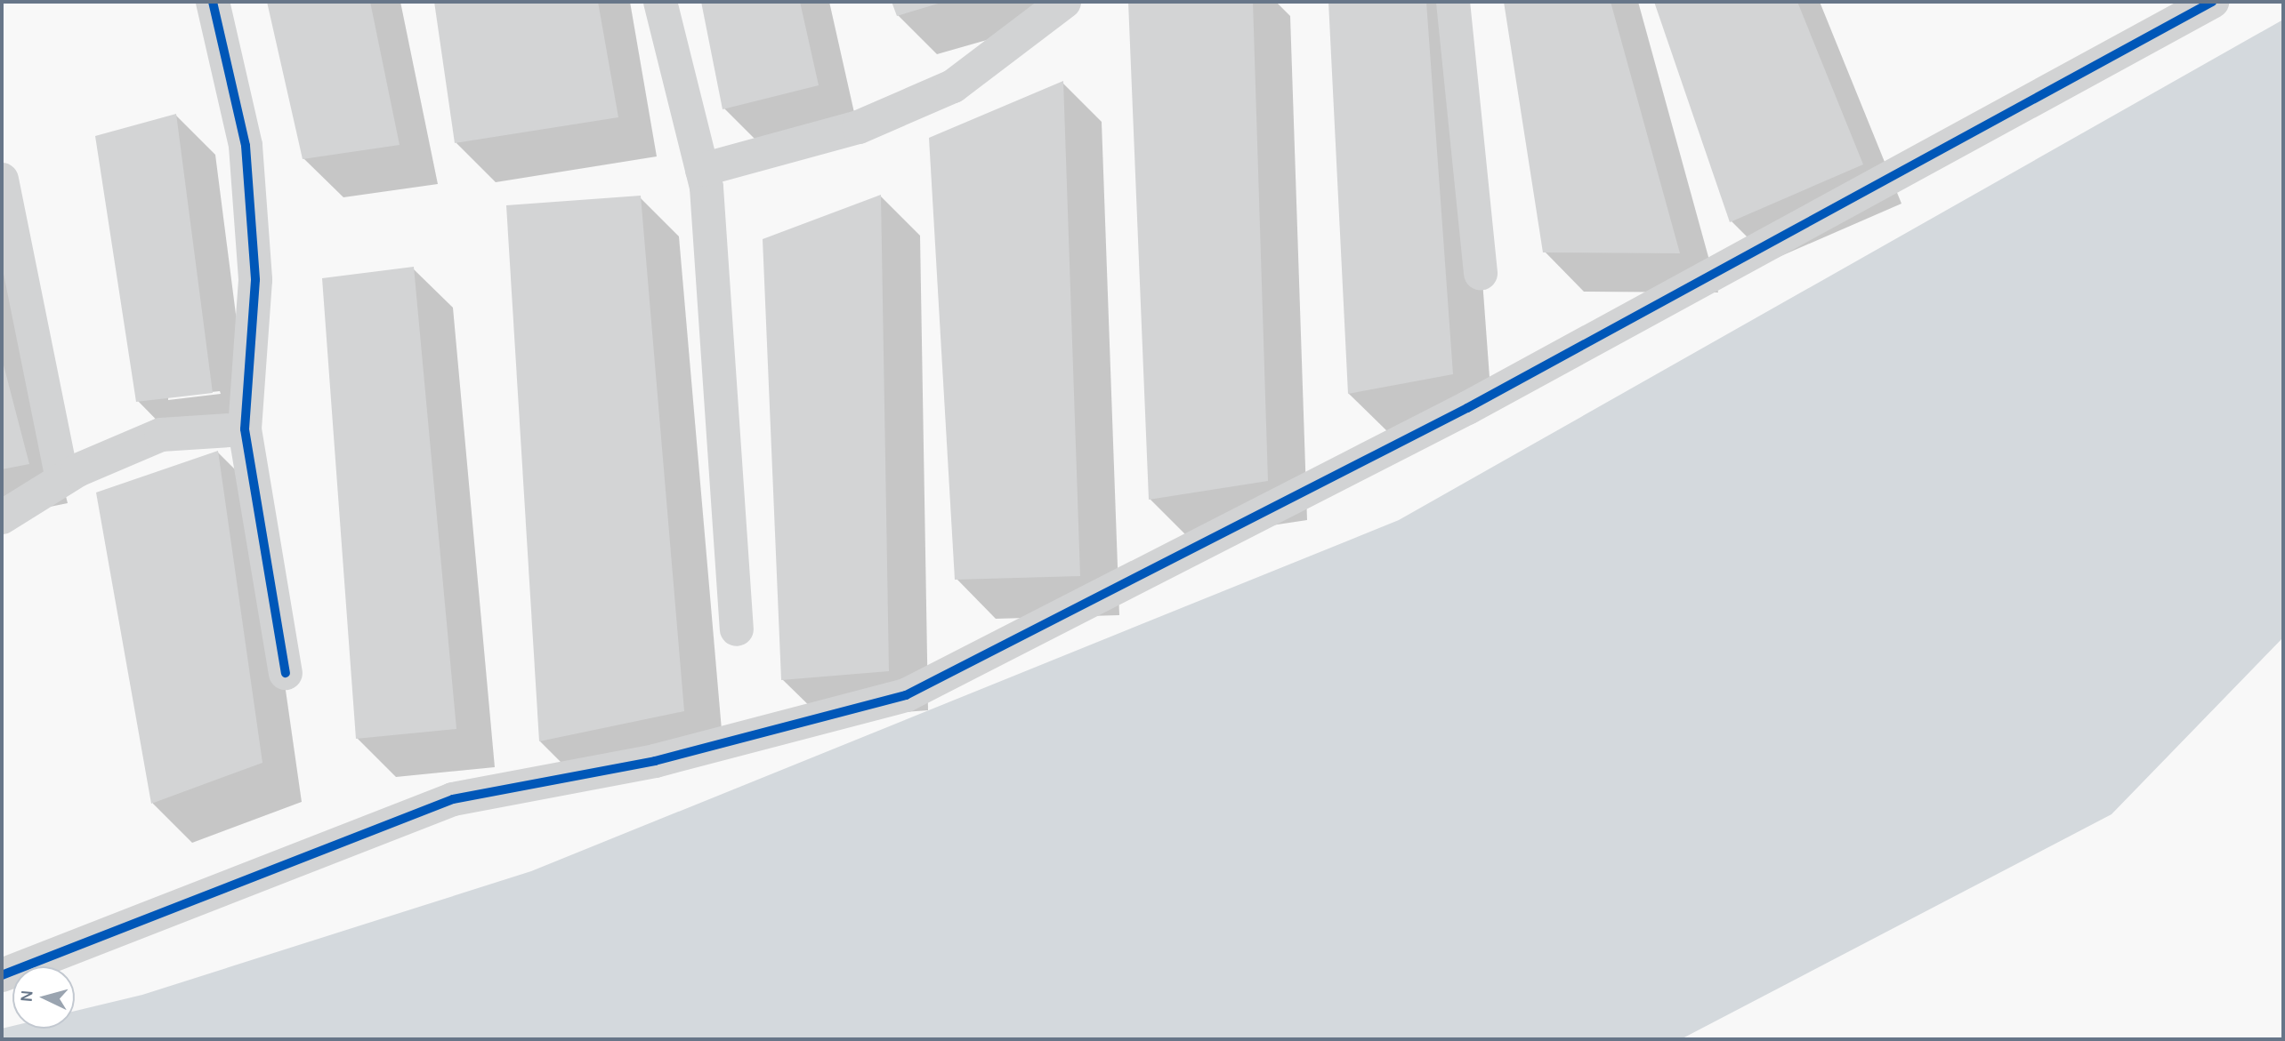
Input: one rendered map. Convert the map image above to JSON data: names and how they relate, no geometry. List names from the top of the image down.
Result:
{
  "north": "left"
}
